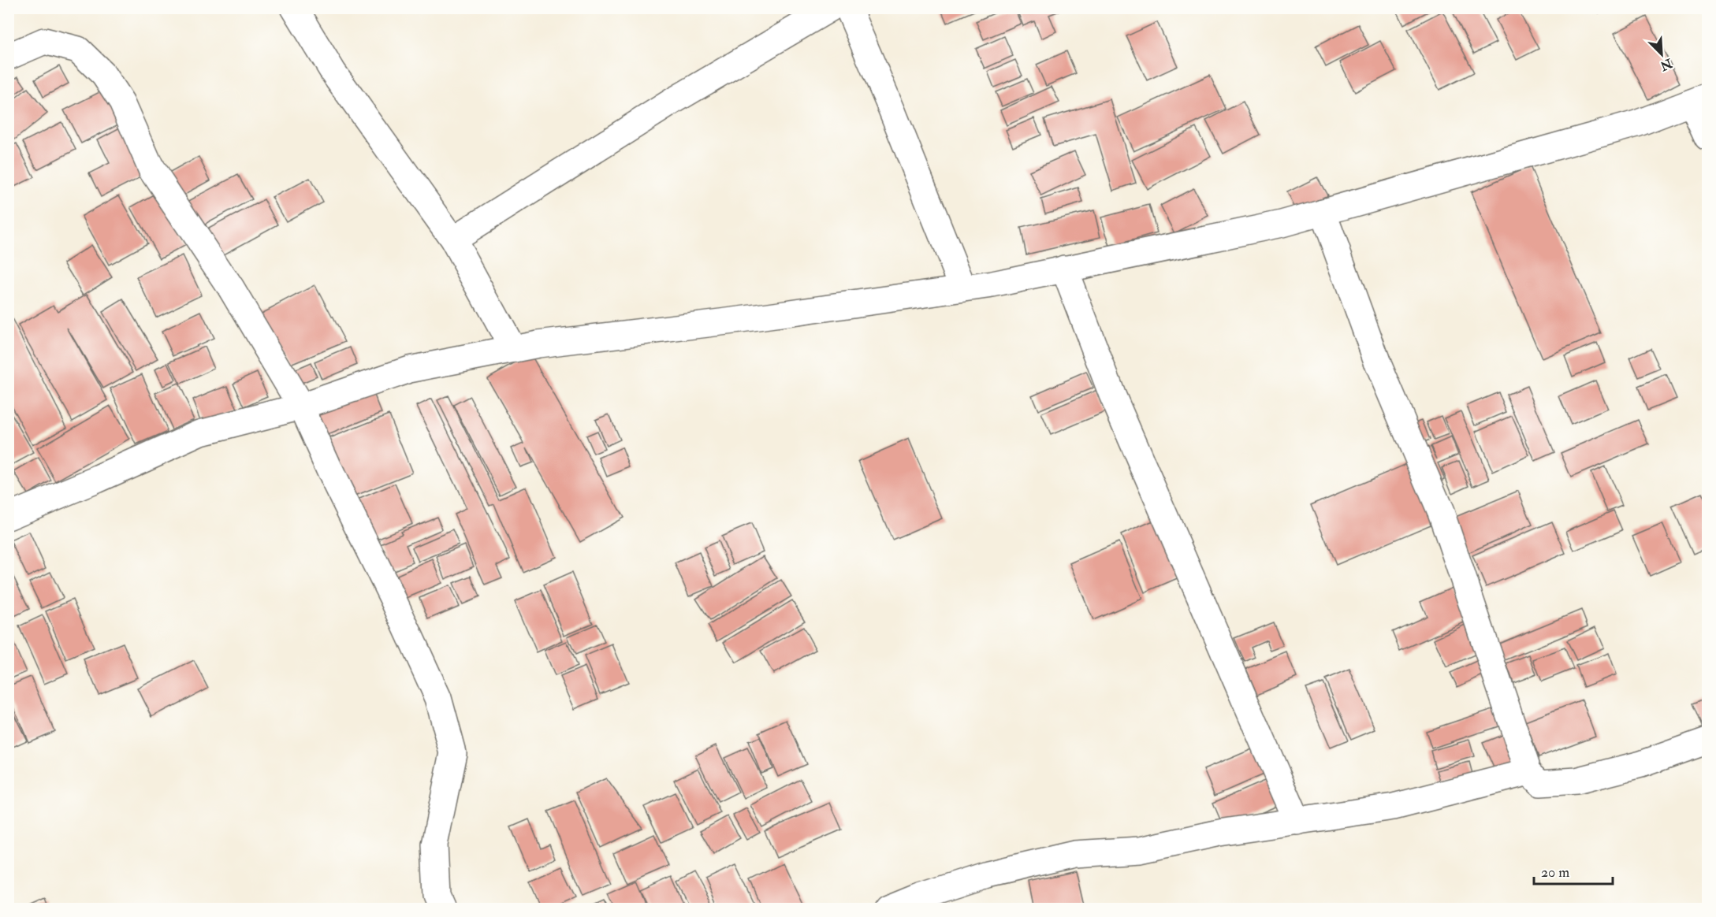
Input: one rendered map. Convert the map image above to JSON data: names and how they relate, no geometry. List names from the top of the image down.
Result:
{
  "scale_bar": "20 m",
  "north": "bottom right"
}
